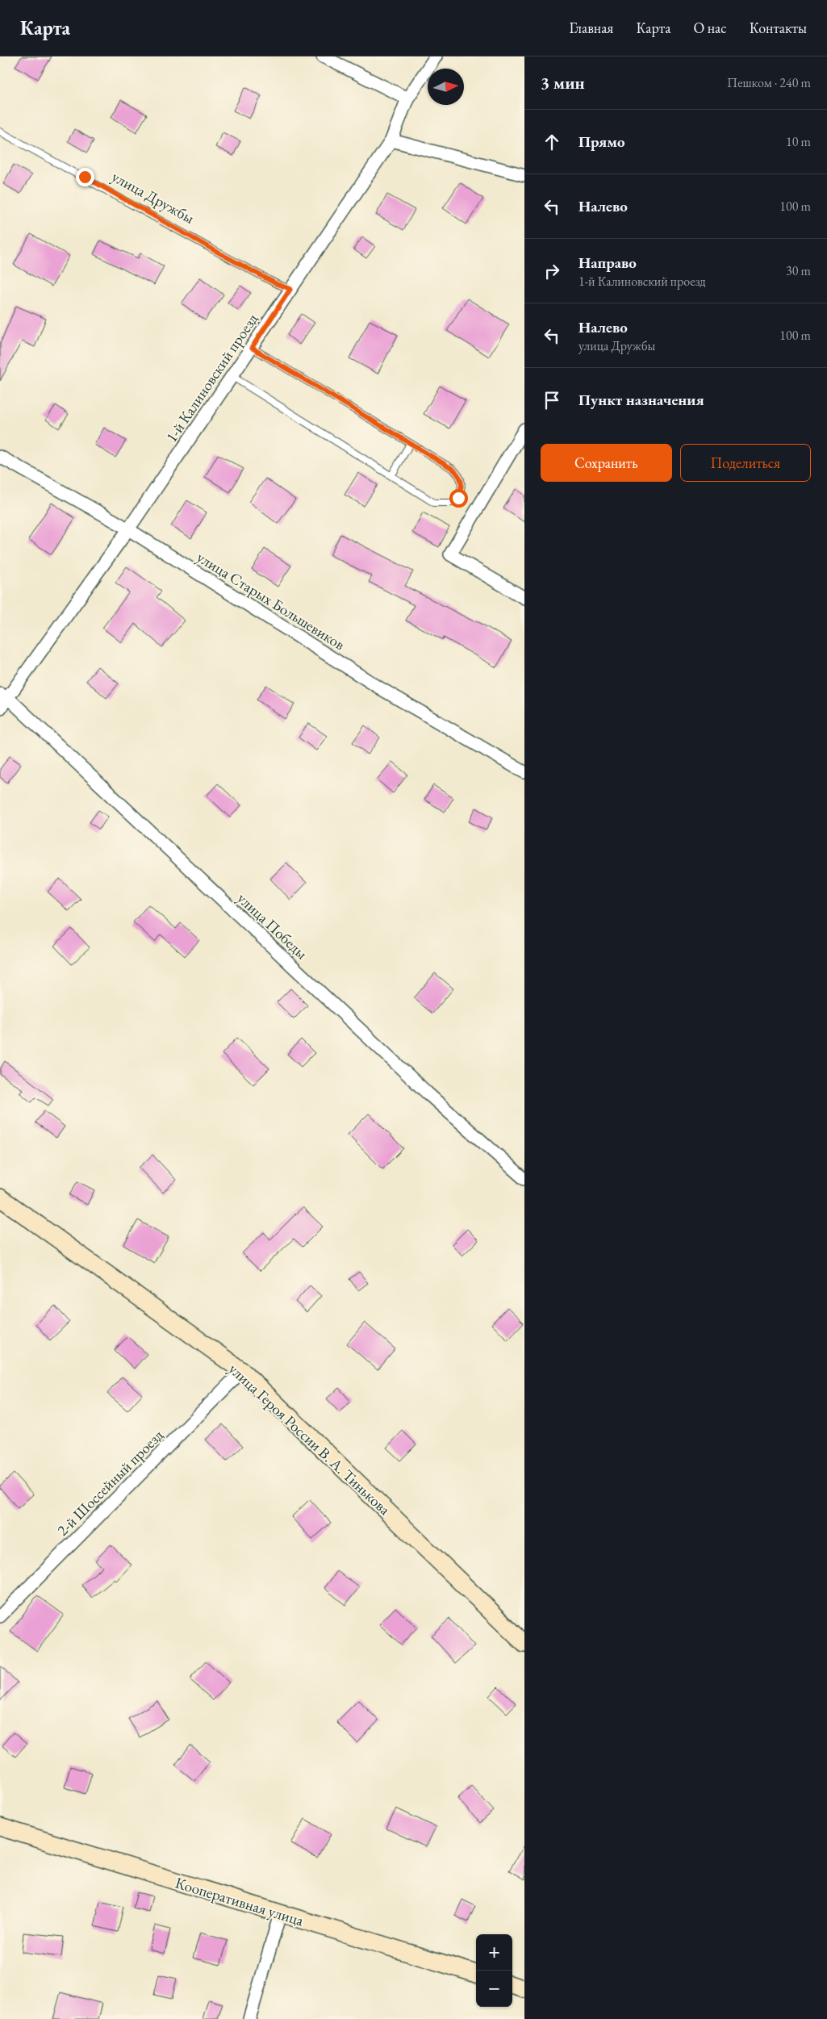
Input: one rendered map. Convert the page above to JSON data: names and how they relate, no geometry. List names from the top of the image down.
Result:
{
  "streets": {
    "street": [
      "1-й Калиновский проезд",
      "улица Старых Большевиков",
      "улица Победы",
      "улица Героя России В. А. Тинькова",
      "2-й Шоссейный проезд",
      "Кооперативная улица"
    ],
    "lane": ["улица Дружбы"]
  },
  "crossings": [
    ["улица Дружбы", "1-й Калиновский проезд"],
    ["1-й Калиновский проезд", "улица Старых Большевиков"],
    ["1-й Калиновский проезд", "улица Победы"],
    ["улица Героя России В. А. Тинькова", "2-й Шоссейный проезд"]
  ],
  "north": "right",
  "page": {
    "header": "Карта",
    "nav": [
      "Главная",
      "Карта",
      "О нас",
      "Контакты"
    ],
    "heading": ["3 мин", "Пешком · 240 m"],
    "list": [
      ["Прямо", "10 m"],
      ["Налево", "100 m"],
      ["Направо", "1-й Калиновский проезд", "30 m"],
      ["Налево", "улица Дружбы", "100 m"],
      "Пункт назначения"
    ],
    "buttons": ["Сохранить", "Поделиться"],
    "map_buttons": ["+", "−"]
  }
}
